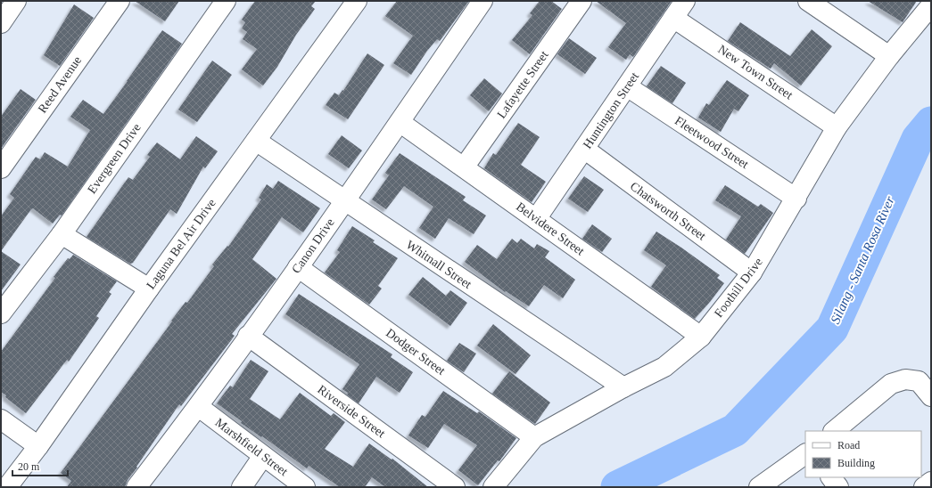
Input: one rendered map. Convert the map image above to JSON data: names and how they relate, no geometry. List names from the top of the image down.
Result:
{
  "streets": {
    "street": [
      "New Town Street",
      "Reed Avenue",
      "Lafayette Street",
      "Huntington Street",
      "Fleetwood Street",
      "Evergreen Drive",
      "Chatsworth Street",
      "Belvidere Street",
      "Laguna Bel Air Drive",
      "Canon Drive",
      "Whitnall Street",
      "Foothill Drive",
      "Dodger Street",
      "Riverside Street",
      "Marshfield Street"
    ]
  },
  "crossings": [
    ["New Town Street", "Huntington Street"],
    ["New Town Street", "Foothill Drive"],
    ["Lafayette Street", "Belvidere Street"],
    ["Huntington Street", "Fleetwood Street"],
    ["Huntington Street", "Chatsworth Street"],
    ["Huntington Street", "Belvidere Street"],
    ["Fleetwood Street", "Foothill Drive"],
    ["Chatsworth Street", "Foothill Drive"],
    ["Belvidere Street", "Canon Drive"],
    ["Belvidere Street", "Foothill Drive"],
    ["Laguna Bel Air Drive", "Whitnall Street"],
    ["Canon Drive", "Whitnall Street"],
    ["Canon Drive", "Dodger Street"],
    ["Canon Drive", "Riverside Street"],
    ["Canon Drive", "Marshfield Street"],
    ["Whitnall Street", "Foothill Drive"],
    ["Foothill Drive", "Dodger Street"]
  ],
  "water": ["Silang - Santa Rosa River"],
  "legend": ["Road", "Building"],
  "scale_bar": "20 m"
}
